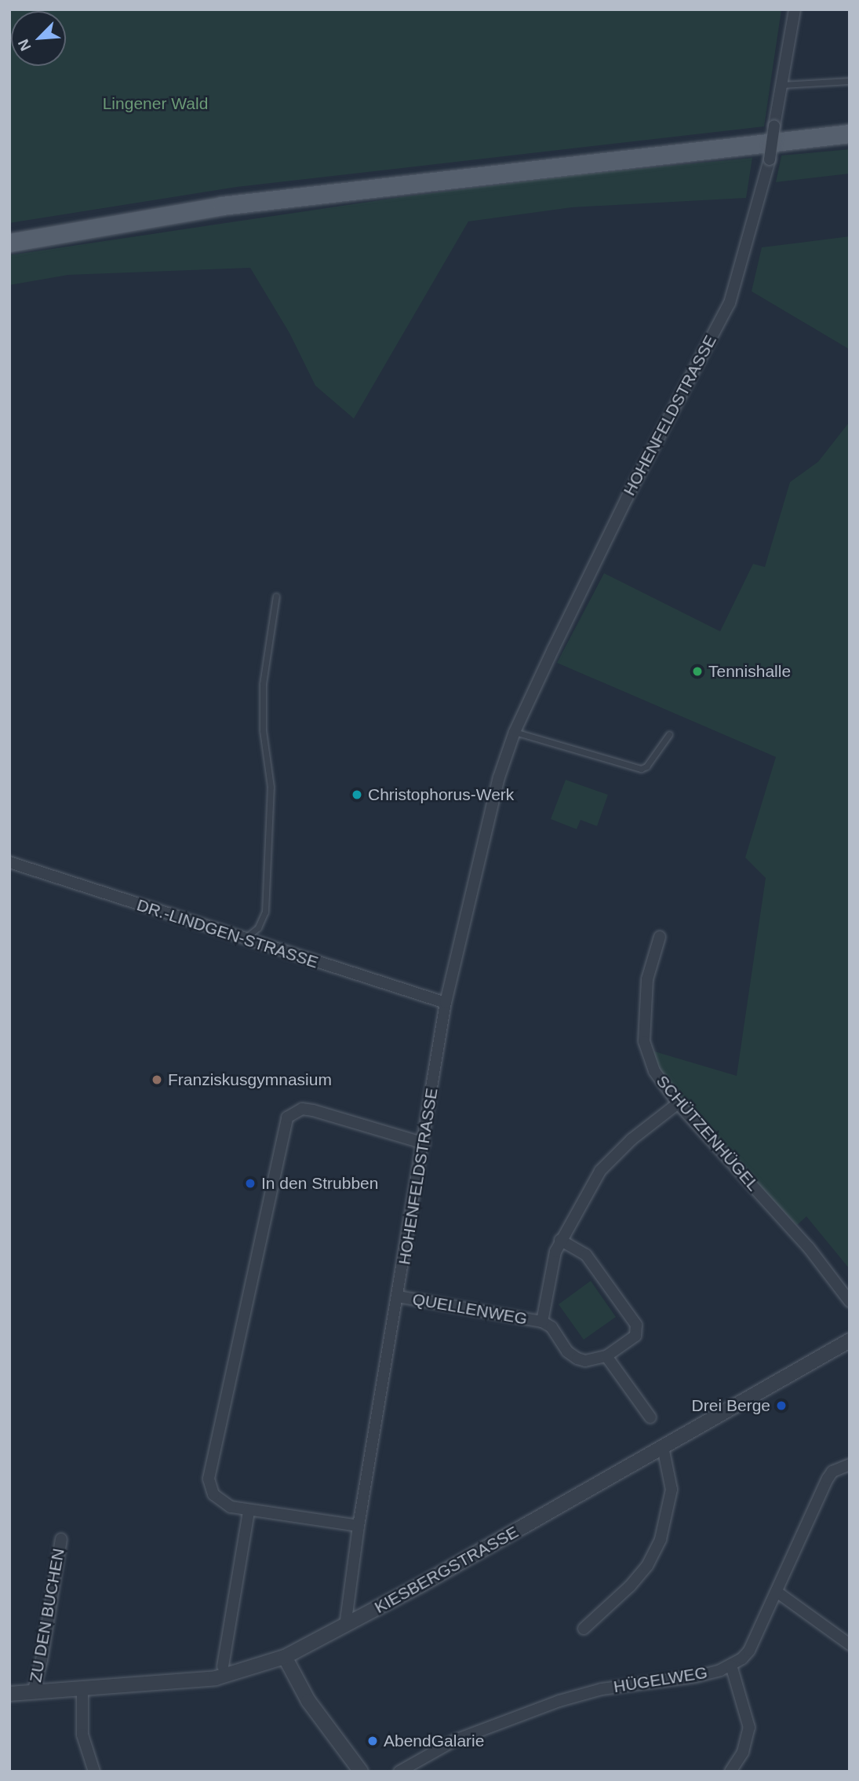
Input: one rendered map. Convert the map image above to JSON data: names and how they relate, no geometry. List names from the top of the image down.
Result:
{
  "streets": {
    "street": [
      "HOHENFELDSTRASSE",
      "DR.-LINDGEN-STRASSE",
      "SCHÜTZENHÜGEL",
      "QUELLENWEG",
      "KIESBERGSTRASSE",
      "ZU DEN BUCHEN",
      "HÜGELWEG"
    ]
  },
  "crossings": [
    ["HOHENFELDSTRASSE", "DR.-LINDGEN-STRASSE"],
    ["HOHENFELDSTRASSE", "QUELLENWEG"],
    ["HOHENFELDSTRASSE", "KIESBERGSTRASSE"],
    ["SCHÜTZENHÜGEL", "QUELLENWEG"],
    ["KIESBERGSTRASSE", "ZU DEN BUCHEN"]
  ],
  "parks": ["Lingener Wald"],
  "places": [
    "Tennishalle",
    "Christophorus-Werk",
    "Franziskusgymnasium",
    "In den Strubben",
    "Drei Berge",
    "AbendGalarie"
  ],
  "north": "bottom left"
}
